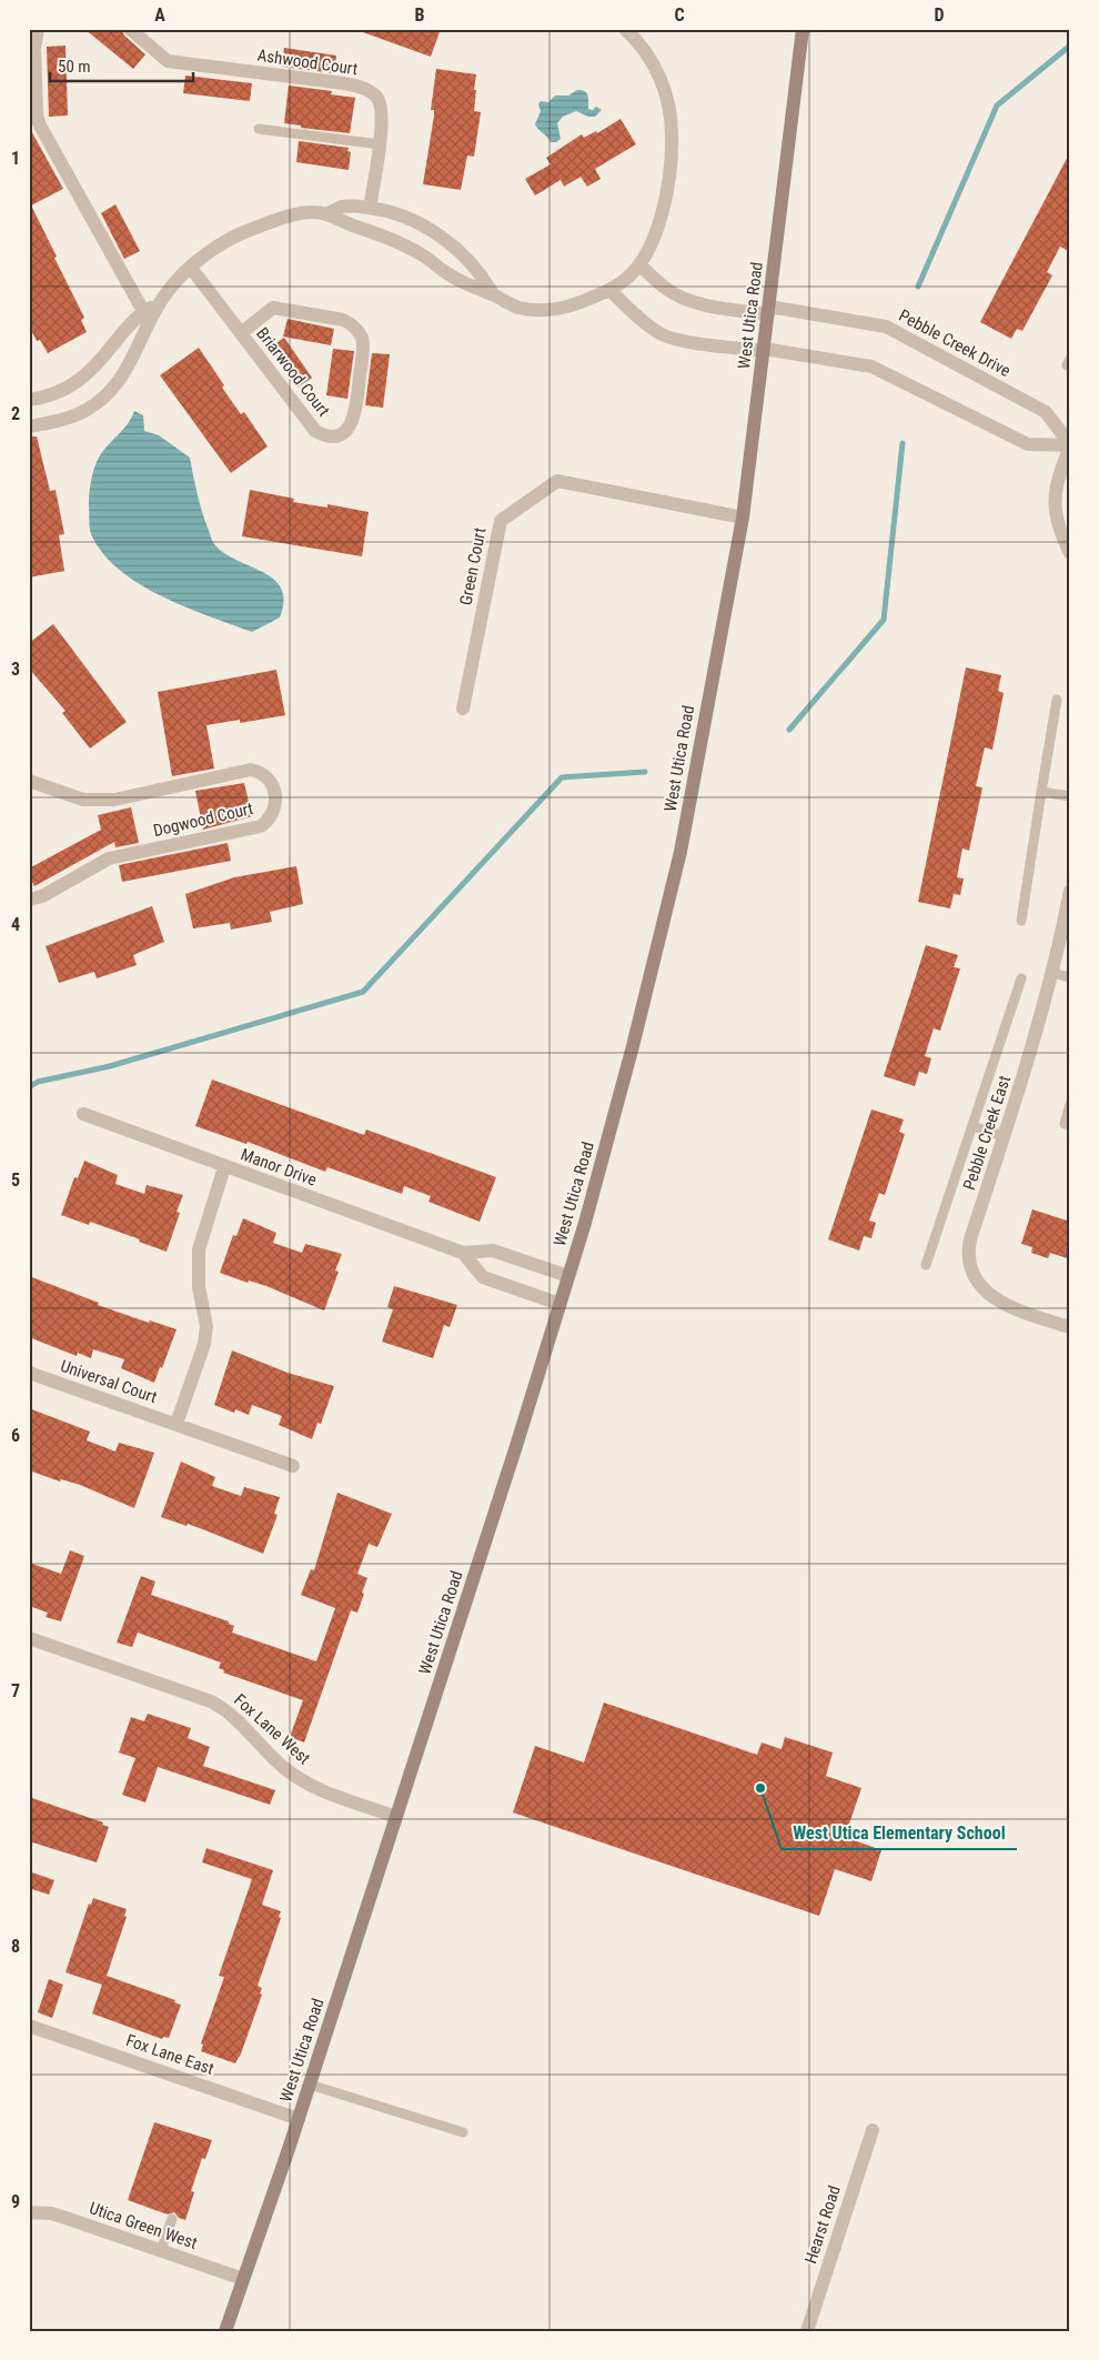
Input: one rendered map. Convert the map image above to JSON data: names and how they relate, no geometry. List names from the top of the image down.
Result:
{
  "streets": {
    "street": [
      "Ashwood Court",
      "West Utica Road",
      "Pebble Creek Drive",
      "Briarwood Court",
      "Green Court",
      "Dogwood Court",
      "Pebble Creek East",
      "Manor Drive",
      "Universal Court",
      "Fox Lane West",
      "Fox Lane East",
      "Hearst Road",
      "Utica Green West"
    ]
  },
  "crossings": [
    ["West Utica Road", "Pebble Creek Drive"],
    ["West Utica Road", "Green Court"],
    ["West Utica Road", "Manor Drive"],
    ["West Utica Road", "Fox Lane West"],
    ["West Utica Road", "Fox Lane East"],
    ["West Utica Road", "Utica Green West"]
  ],
  "places": ["West Utica Elementary School"],
  "scale_bar": "50 m",
  "grid": {
    "columns": [
      "A",
      "B",
      "C",
      "D"
    ],
    "rows": [
      "1",
      "2",
      "3",
      "4",
      "5",
      "6",
      "7",
      "8",
      "9"
    ]
  }
}
